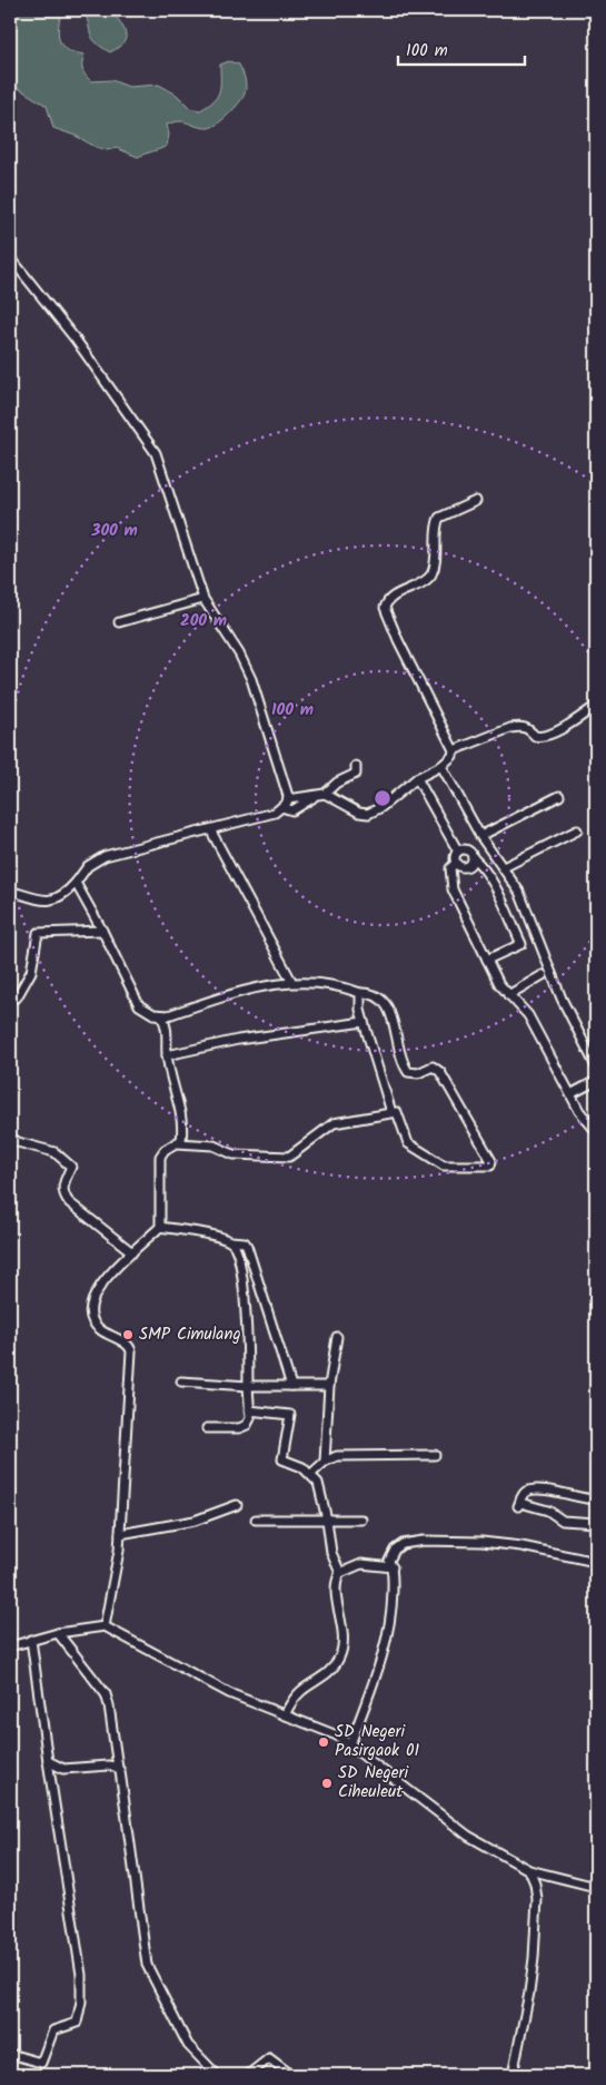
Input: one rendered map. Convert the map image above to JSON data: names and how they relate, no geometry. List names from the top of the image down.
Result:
{
  "places": ["SMP Cimulang", "SD Negeri Pasirgaok 01", "SD Negeri Ciheuleut"],
  "scale_bar": "100 m",
  "rings": ["300 m", "200 m", "100 m"]
}
